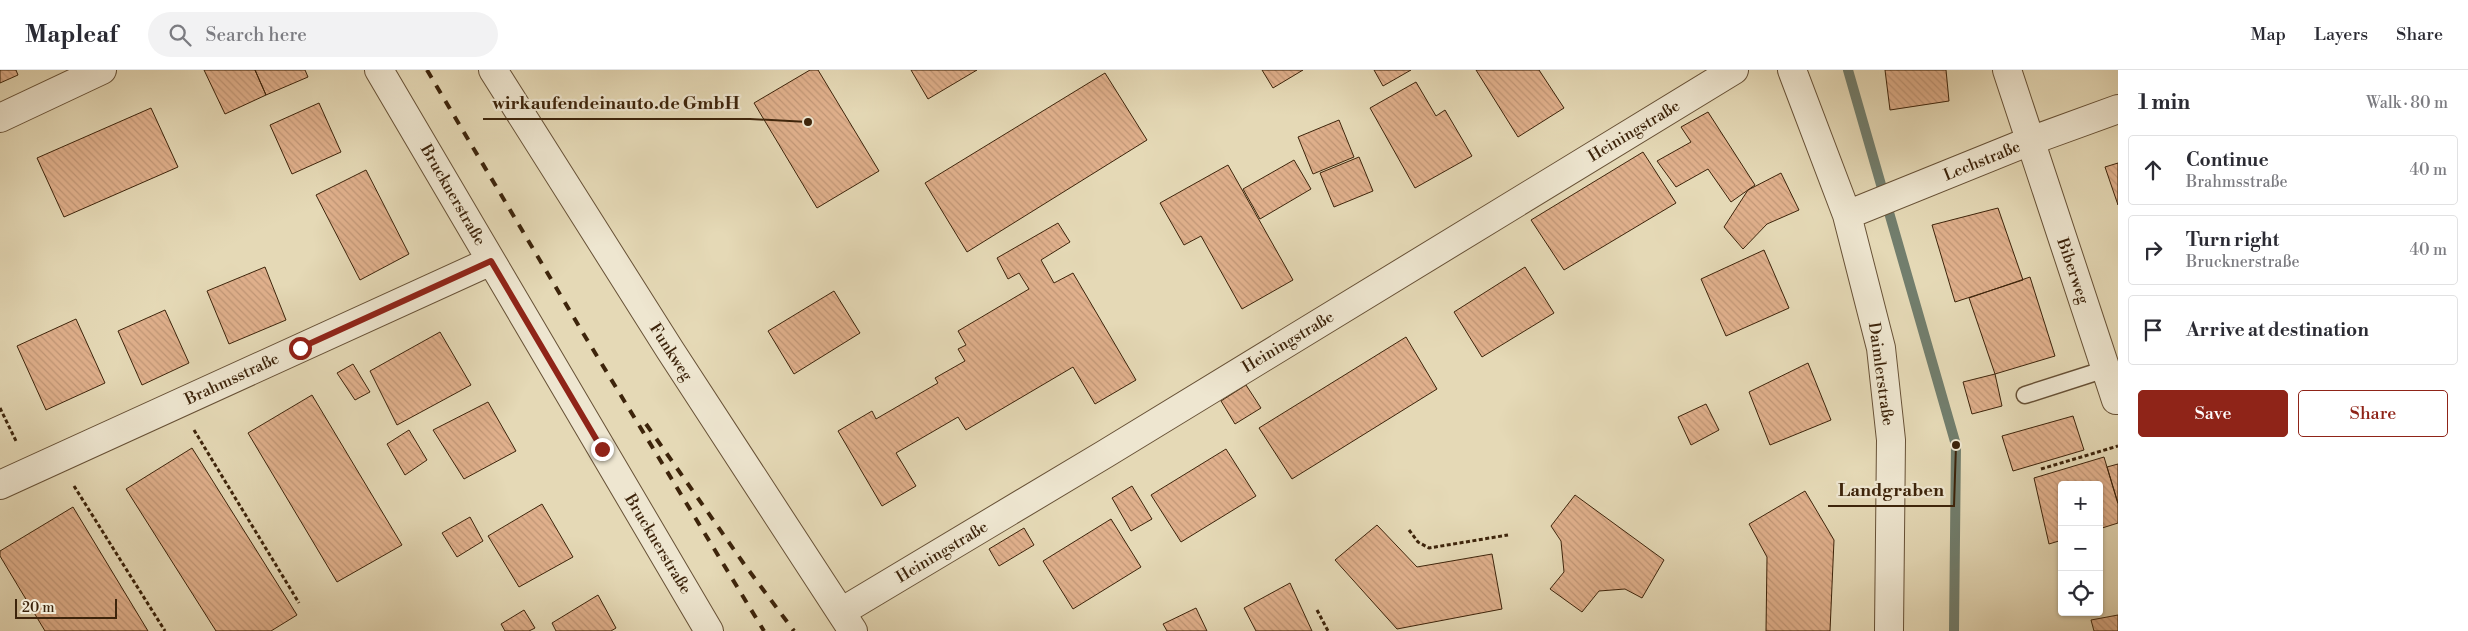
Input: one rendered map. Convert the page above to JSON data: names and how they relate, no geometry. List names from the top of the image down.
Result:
{
  "streets": {
    "street": [
      "Heiningstraße",
      "Lechstraße",
      "Brucknerstraße",
      "Biberweg",
      "Funkweg",
      "Daimlerstraße",
      "Brahmsstraße"
    ]
  },
  "crossings": [
    ["Heiningstraße", "Funkweg"],
    ["Lechstraße", "Biberweg"],
    ["Lechstraße", "Daimlerstraße"],
    ["Brucknerstraße", "Brahmsstraße"]
  ],
  "places": ["wirkaufendeinauto.de GmbH", "Landgraben"],
  "scale_bar": "20 m",
  "page": {
    "header": "Mapleaf",
    "search": "Search here",
    "nav": ["Map", "Layers", "Share"],
    "heading": ["1 min", "Walk · 80 m"],
    "list": [
      ["Continue", "Brahmsstraße", "40 m"],
      ["Turn right", "Brucknerstraße", "40 m"],
      "Arrive at destination"
    ],
    "buttons": ["Save", "Share"],
    "map_buttons": ["+", "−"],
    "scale": "20 m"
  }
}
